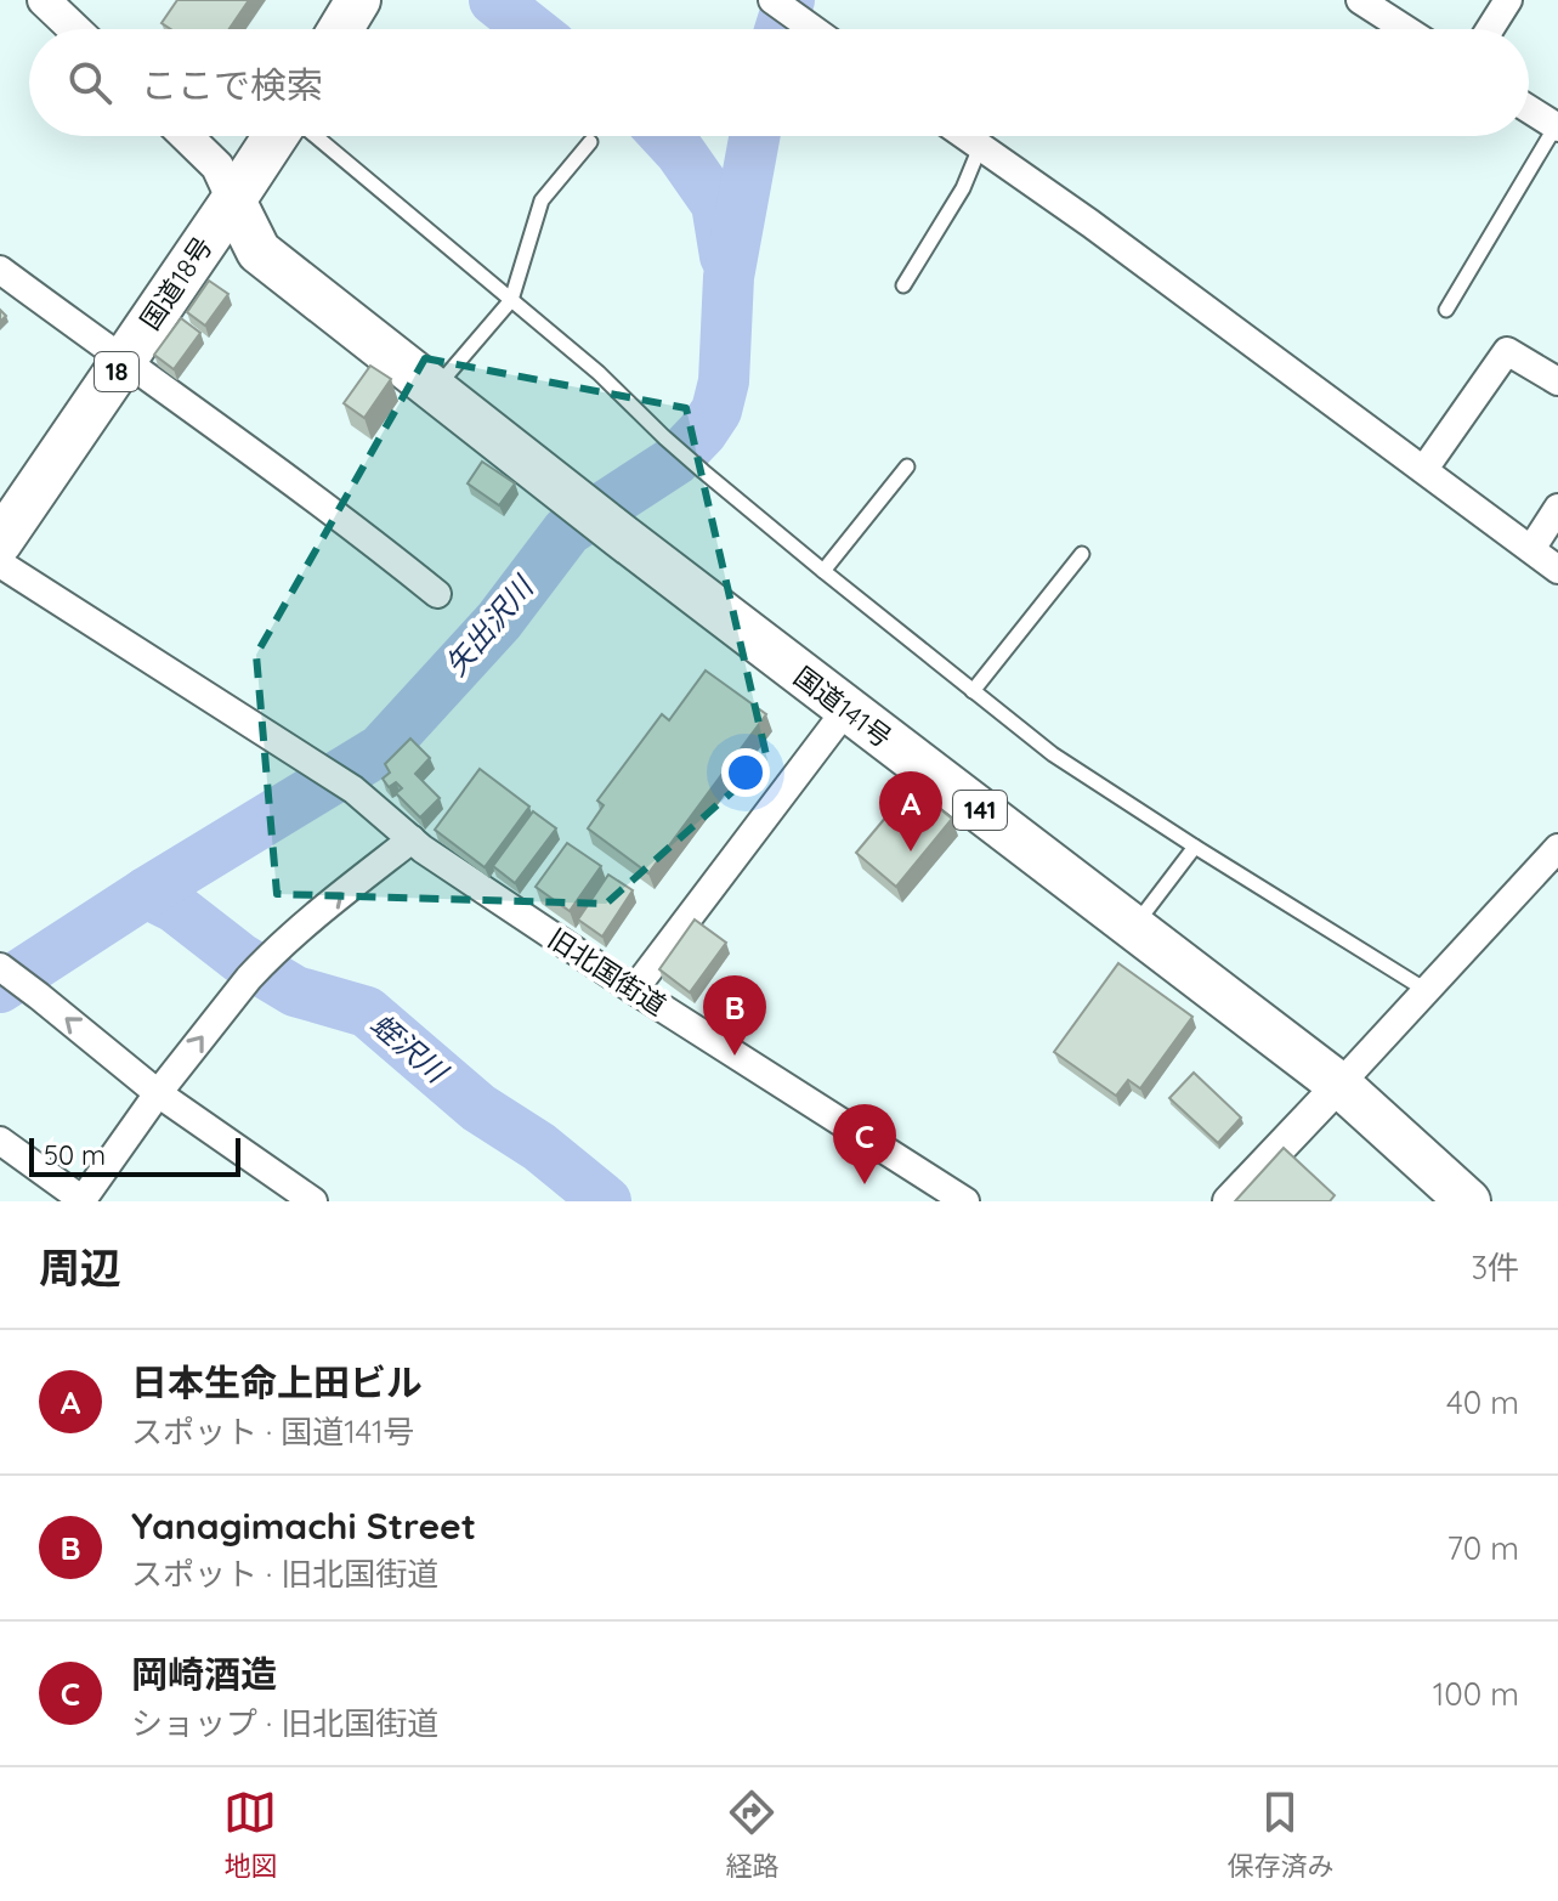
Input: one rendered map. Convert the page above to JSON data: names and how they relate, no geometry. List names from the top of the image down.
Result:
{
  "streets": {
    "highway": [
      "国道18号",
      "18",
      "国道141号",
      "141"
    ],
    "street": ["旧北国街道"]
  },
  "crossings": [
    ["国道18号", "国道141号"]
  ],
  "water": ["矢出沢川", "蛭沢川"],
  "scale_bar": "50 m",
  "page": {
    "search": "ここで検索",
    "pins": ["A", "B", "C"],
    "scale": "50 m",
    "heading": ["周辺", "3件"],
    "list": [
      {
        "mark": "A",
        "name": "日本生命上田ビル",
        "note": "スポット · 国道141号",
        "value": "40 m"
      },
      {
        "mark": "B",
        "name": "Yanagimachi Street",
        "note": "スポット · 旧北国街道",
        "value": "70 m"
      },
      {
        "mark": "C",
        "name": "岡崎酒造",
        "note": "ショップ · 旧北国街道",
        "value": "100 m"
      }
    ],
    "nav": ["地図", "経路", "保存済み"]
  }
}
